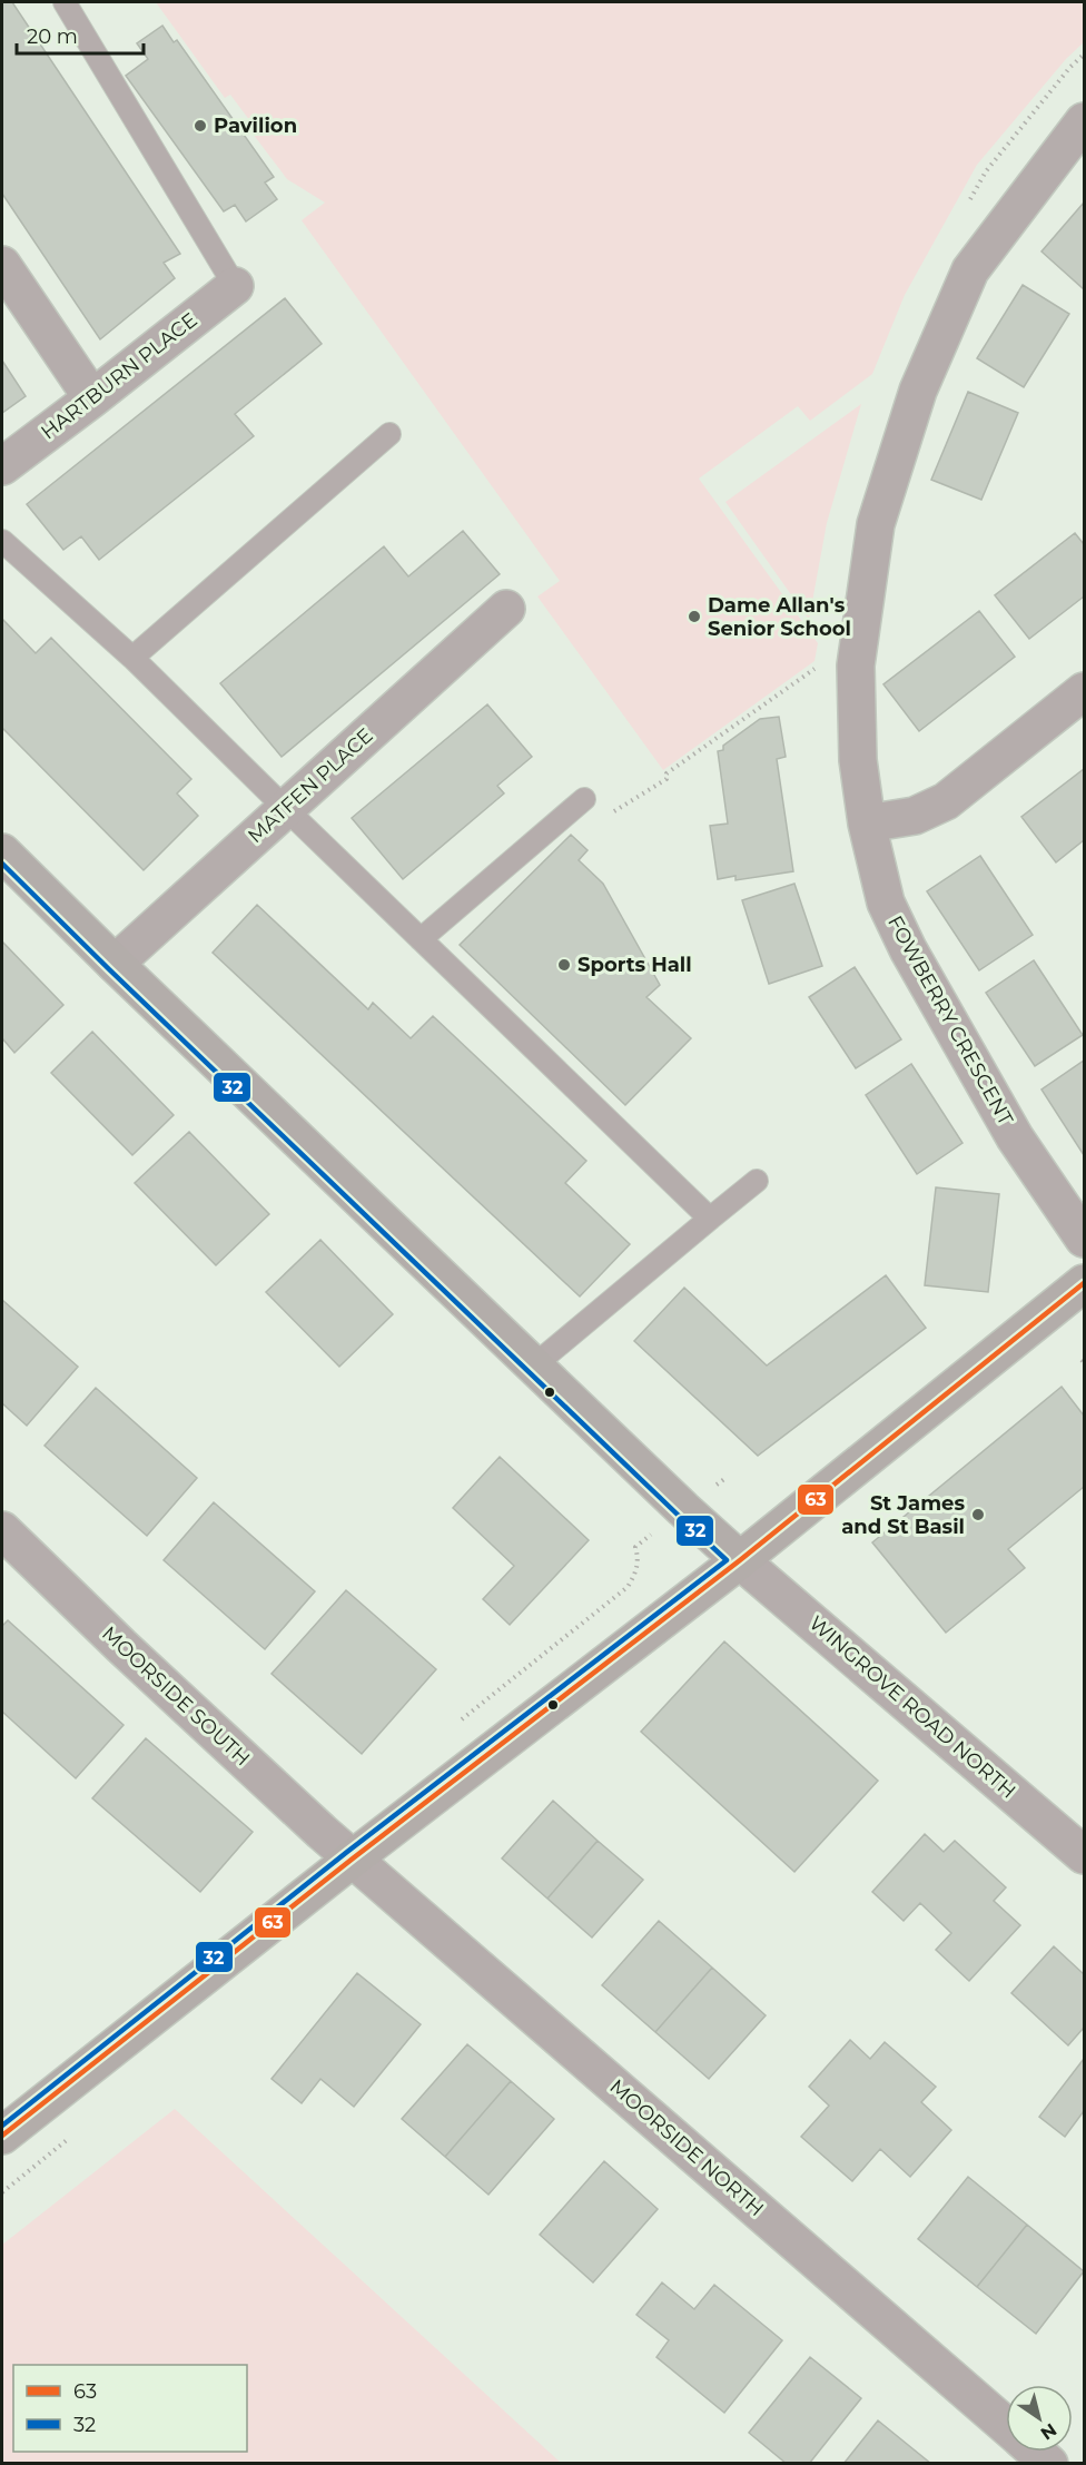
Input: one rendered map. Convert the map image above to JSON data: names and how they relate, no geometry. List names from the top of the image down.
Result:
{
  "streets": {
    "street": [
      "HARTBURN PLACE",
      "MATFEN PLACE",
      "FOWBERRY CRESCENT",
      "MOORSIDE SOUTH",
      "WINGROVE ROAD NORTH",
      "MOORSIDE NORTH"
    ]
  },
  "crossings": [
    ["MOORSIDE SOUTH", "MOORSIDE NORTH"]
  ],
  "places": [
    "Pavilion",
    "Dame Allan's Senior School",
    "Sports Hall",
    "St James and St Basil"
  ],
  "lines": ["transit line 32", "transit line 63"],
  "legend": ["63", "32"],
  "scale_bar": "20 m",
  "north": "bottom right"
}
